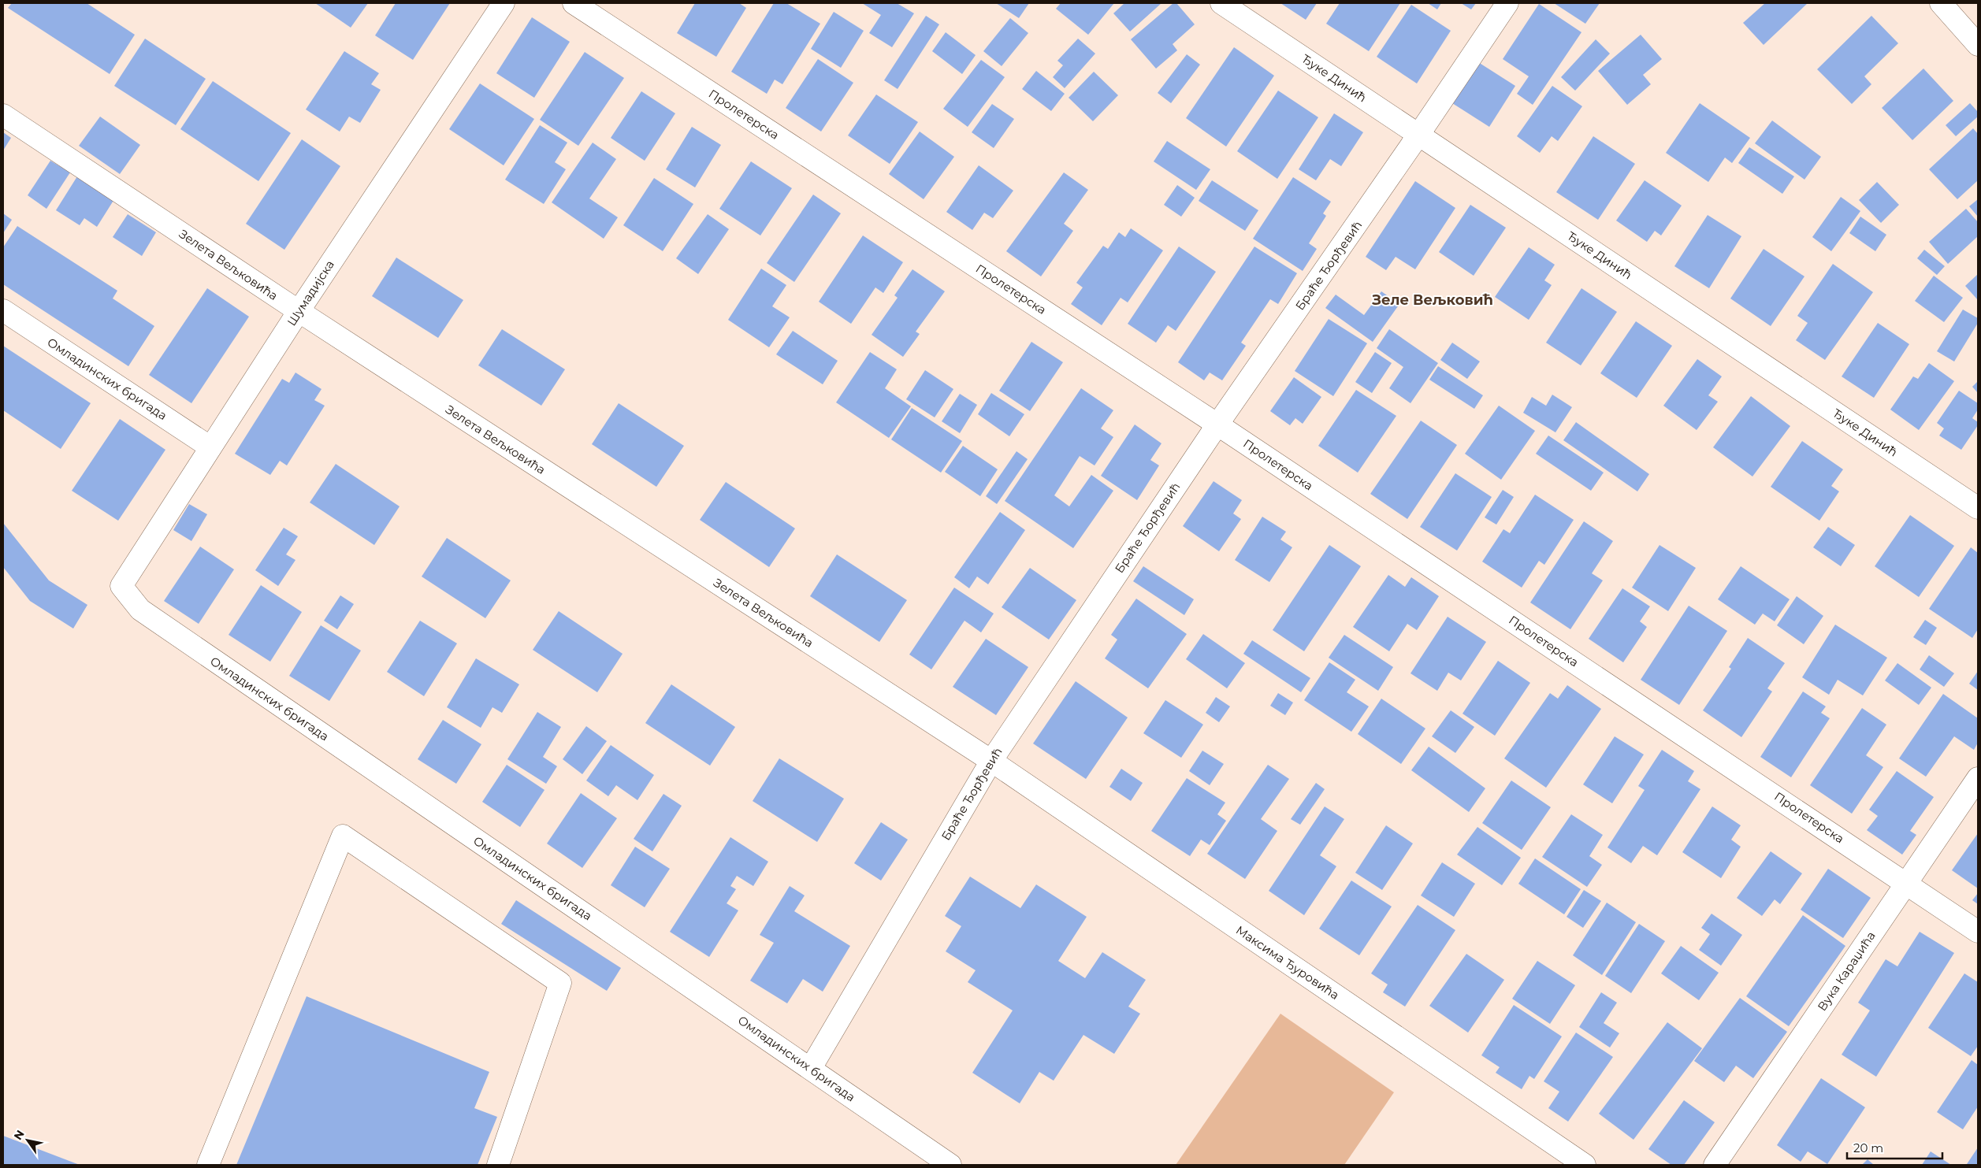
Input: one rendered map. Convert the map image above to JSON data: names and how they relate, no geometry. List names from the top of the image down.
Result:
{
  "streets": {
    "street": [
      "Ђуке Динић",
      "Пролетерска",
      "Зелета Вељковића",
      "Браће Ђорђевић",
      "Шумадијска",
      "Омладинских бригада",
      "Максима Ђуровића",
      "Вука Караџића"
    ]
  },
  "crossings": [
    ["Ђуке Динић", "Браће Ђорђевић"],
    ["Пролетерска", "Браће Ђорђевић"],
    ["Пролетерска", "Вука Караџића"],
    ["Зелета Вељковића", "Браће Ђорђевић"],
    ["Зелета Вељковића", "Шумадијска"],
    ["Зелета Вељковића", "Максима Ђуровића"],
    ["Браће Ђорђевић", "Омладинских бригада"],
    ["Браће Ђорђевић", "Максима Ђуровића"],
    ["Шумадијска", "Омладинских бригада"]
  ],
  "districts": ["Зеле Вељковић"],
  "scale_bar": "20 m",
  "north": "top left"
}
